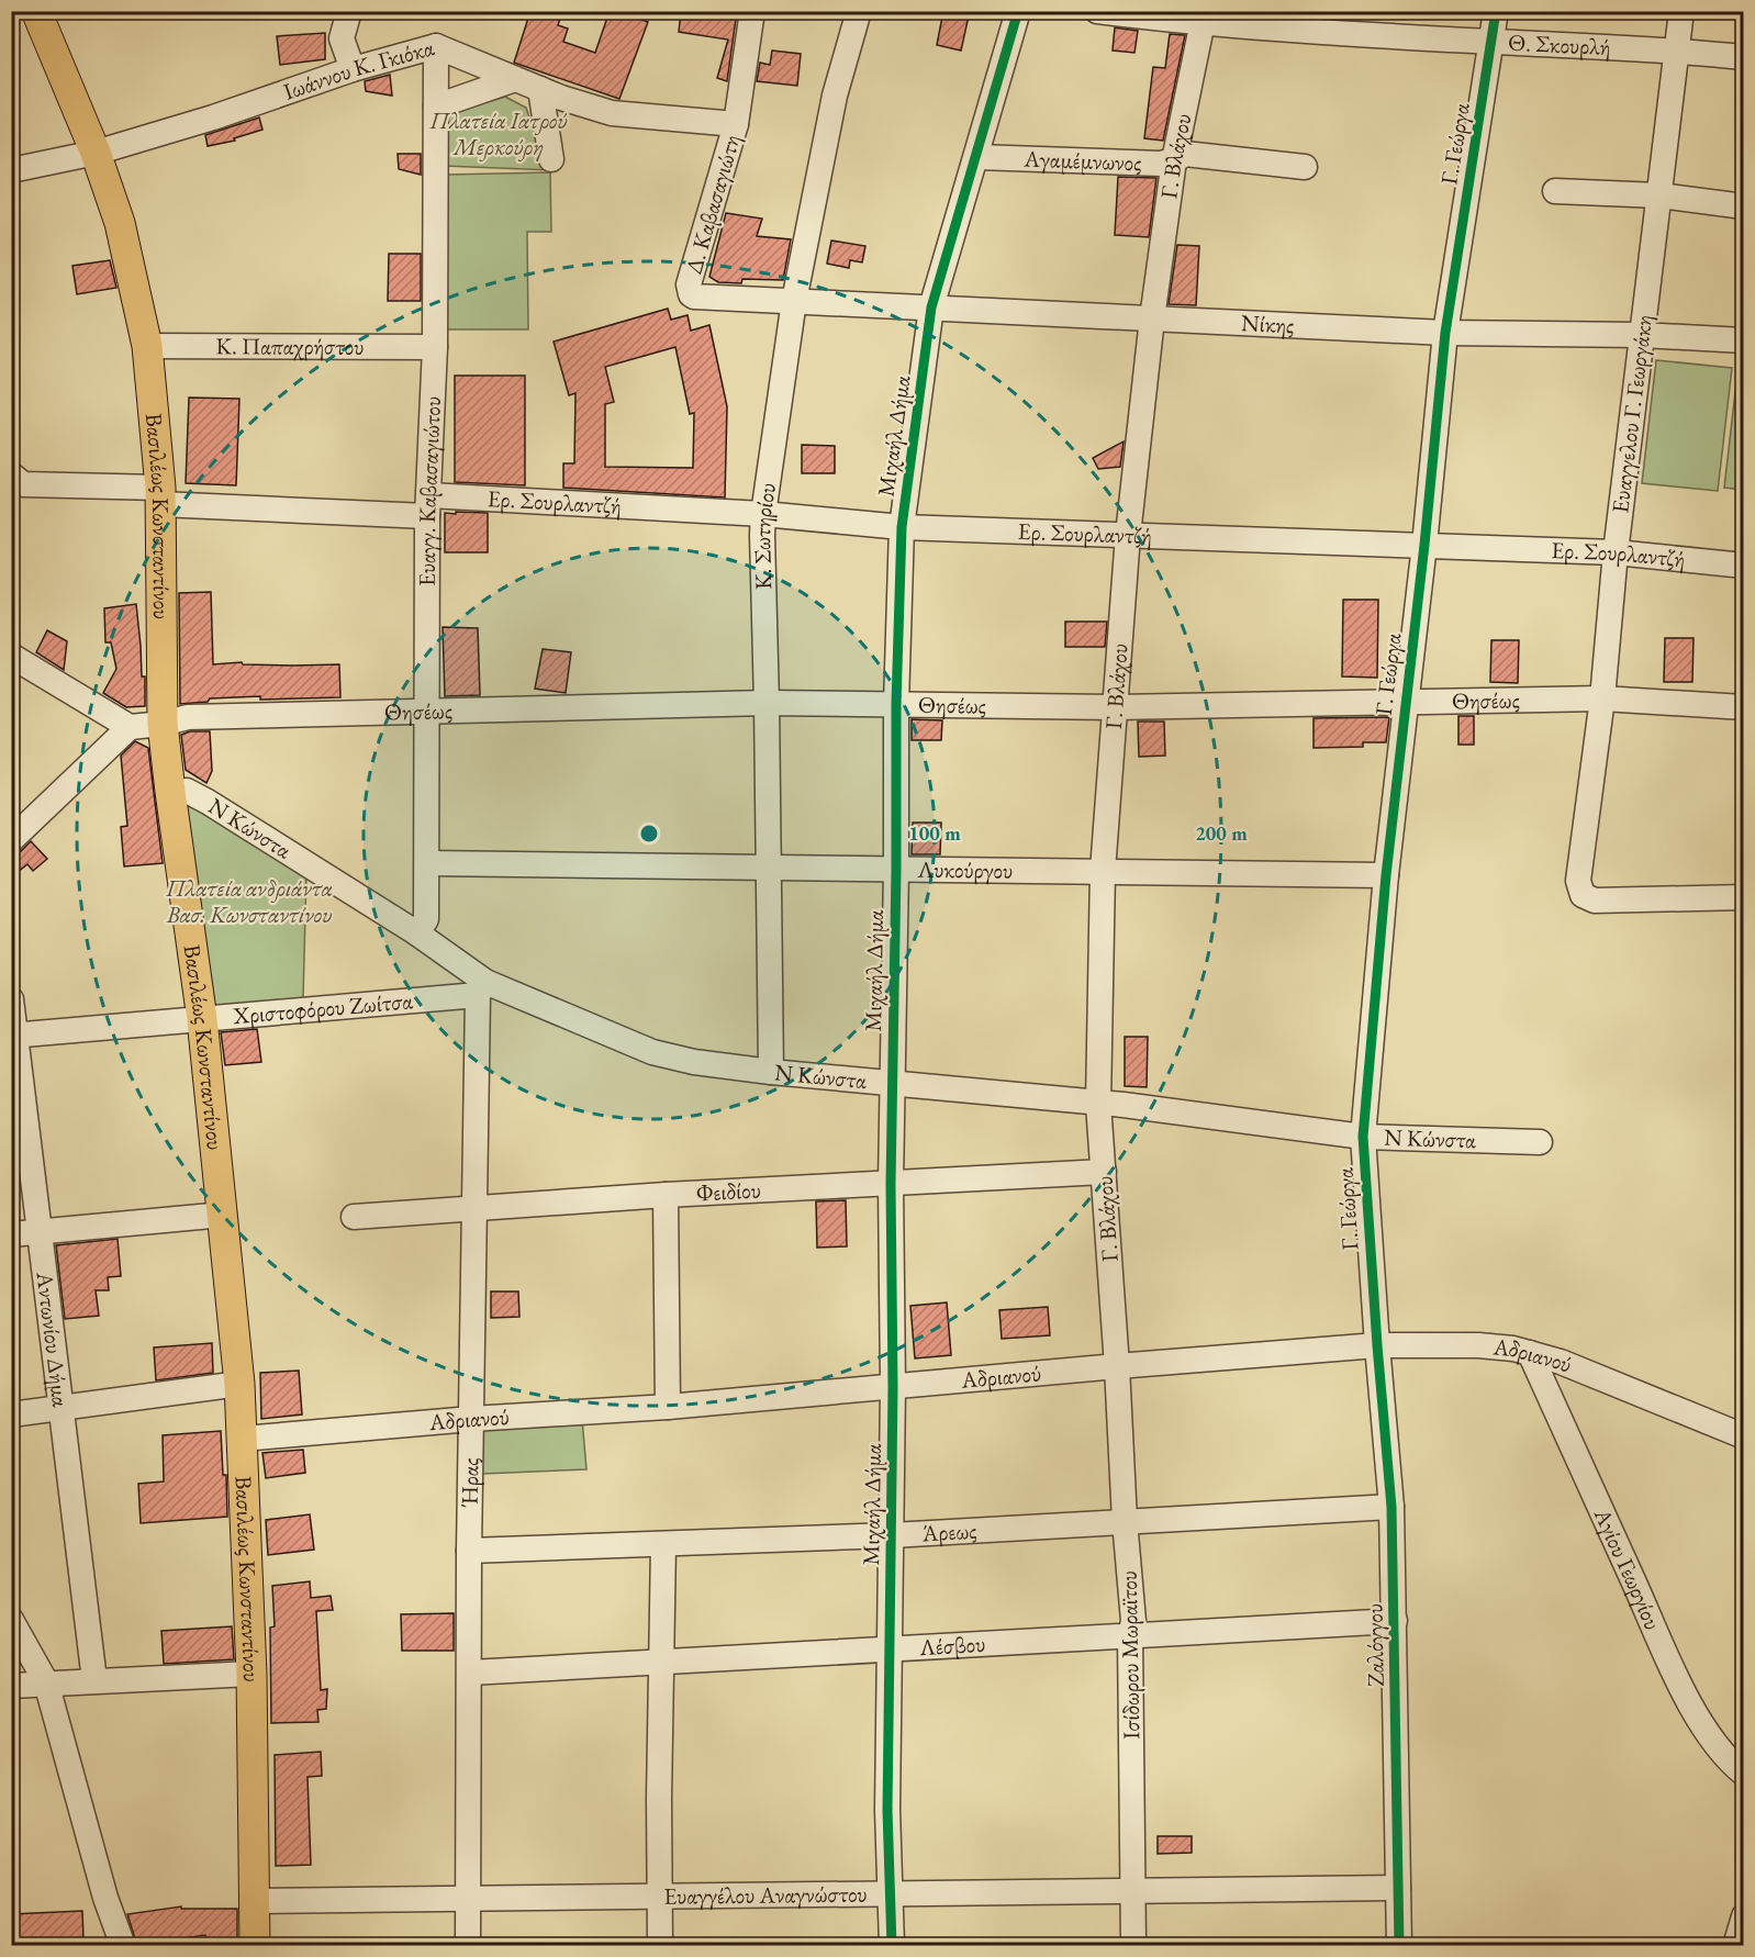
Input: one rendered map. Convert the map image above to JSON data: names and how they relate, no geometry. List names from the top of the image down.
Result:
{
  "streets": {
    "main road": ["Βασιλέως Κωνσταντίνου"],
    "street": [
      "Θ. Σκουρλή",
      "Ιωάννου Κ. Γκιόκα",
      "Γ. Γεώργα",
      "Γ. Βλάχου",
      "Αγαμέμνωνος",
      "Δ. Καβασαγιώτη",
      "Νίκης",
      "Κ. Παπαχρήστου",
      "Ευαγγελου Γ. Γεωργάκη",
      "Μιχαήλ Δήμα",
      "Ευαγγ. Καβασαγιώτου",
      "Ερ. Σουρλαντζή",
      "Κ. Σωτηρίου",
      "Θησέως",
      "Ν Κώνστα",
      "Λυκούργου",
      "Χριστοφόρου Ζωίτσα",
      "Φειδίου",
      "Αντωνίου Δήμα",
      "Αδριανού",
      "Ήρας",
      "Άρεως",
      "Αγίου Γεωργίου",
      "Λέσβου",
      "Ζαλόγγου",
      "Ισίδωρου Μωραϊτου",
      "Ευαγγέλου Αναγνώστου"
    ]
  },
  "crossings": [
    ["Θ. Σκουρλή", "Γ. Γεώργα"],
    ["Θ. Σκουρλή", "Γ. Βλάχου"],
    ["Θ. Σκουρλή", "Ευαγγελου Γ. Γεωργάκη"],
    ["Ιωάννου Κ. Γκιόκα", "Δ. Καβασαγιώτη"],
    ["Ιωάννου Κ. Γκιόκα", "Ευαγγ. Καβασαγιώτου"],
    ["Ιωάννου Κ. Γκιόκα", "Βασιλέως Κωνσταντίνου"],
    ["Γ. Γεώργα", "Νίκης"],
    ["Γ. Γεώργα", "Ερ. Σουρλαντζή"],
    ["Γ. Γεώργα", "Θησέως"],
    ["Γ. Γεώργα", "Ν Κώνστα"],
    ["Γ. Γεώργα", "Λυκούργου"],
    ["Γ. Γεώργα", "Αδριανού"],
    ["Γ. Γεώργα", "Ζαλόγγου"],
    ["Γ. Βλάχου", "Αγαμέμνωνος"],
    ["Γ. Βλάχου", "Νίκης"],
    ["Γ. Βλάχου", "Ερ. Σουρλαντζή"],
    ["Γ. Βλάχου", "Θησέως"],
    ["Γ. Βλάχου", "Ν Κώνστα"],
    ["Γ. Βλάχου", "Λυκούργου"],
    ["Γ. Βλάχου", "Φειδίου"],
    ["Γ. Βλάχου", "Αδριανού"],
    ["Γ. Βλάχου", "Ισίδωρου Μωραϊτου"],
    ["Αγαμέμνωνος", "Μιχαήλ Δήμα"],
    ["Δ. Καβασαγιώτη", "Νίκης"],
    ["Δ. Καβασαγιώτη", "Κ. Σωτηρίου"],
    ["Νίκης", "Ευαγγελου Γ. Γεωργάκη"],
    ["Νίκης", "Μιχαήλ Δήμα"],
    ["Νίκης", "Κ. Σωτηρίου"],
    ["Κ. Παπαχρήστου", "Ευαγγ. Καβασαγιώτου"],
    ["Κ. Παπαχρήστου", "Βασιλέως Κωνσταντίνου"],
    ["Ευαγγελου Γ. Γεωργάκη", "Ερ. Σουρλαντζή"],
    ["Ευαγγελου Γ. Γεωργάκη", "Θησέως"],
    ["Μιχαήλ Δήμα", "Ερ. Σουρλαντζή"],
    ["Μιχαήλ Δήμα", "Θησέως"],
    ["Μιχαήλ Δήμα", "Ν Κώνστα"],
    ["Μιχαήλ Δήμα", "Λυκούργου"],
    ["Μιχαήλ Δήμα", "Φειδίου"],
    ["Μιχαήλ Δήμα", "Αδριανού"],
    ["Μιχαήλ Δήμα", "Άρεως"],
    ["Μιχαήλ Δήμα", "Λέσβου"],
    ["Μιχαήλ Δήμα", "Ευαγγέλου Αναγνώστου"],
    ["Ευαγγ. Καβασαγιώτου", "Ερ. Σουρλαντζή"],
    ["Ευαγγ. Καβασαγιώτου", "Θησέως"],
    ["Ευαγγ. Καβασαγιώτου", "Ν Κώνστα"],
    ["Ευαγγ. Καβασαγιώτου", "Λυκούργου"],
    ["Ερ. Σουρλαντζή", "Βασιλέως Κωνσταντίνου"],
    ["Ερ. Σουρλαντζή", "Κ. Σωτηρίου"],
    ["Βασιλέως Κωνσταντίνου", "Θησέως"],
    ["Βασιλέως Κωνσταντίνου", "Ν Κώνστα"],
    ["Βασιλέως Κωνσταντίνου", "Χριστοφόρου Ζωίτσα"],
    ["Βασιλέως Κωνσταντίνου", "Αδριανού"],
    ["Βασιλέως Κωνσταντίνου", "Ευαγγέλου Αναγνώστου"],
    ["Κ. Σωτηρίου", "Θησέως"],
    ["Κ. Σωτηρίου", "Ν Κώνστα"],
    ["Κ. Σωτηρίου", "Λυκούργου"],
    ["Ν Κώνστα", "Χριστοφόρου Ζωίτσα"],
    ["Ν Κώνστα", "Ήρας"],
    ["Χριστοφόρου Ζωίτσα", "Αντωνίου Δήμα"],
    ["Χριστοφόρου Ζωίτσα", "Ήρας"],
    ["Φειδίου", "Ήρας"],
    ["Αδριανού", "Ήρας"],
    ["Αδριανού", "Αγίου Γεωργίου"],
    ["Αδριανού", "Ζαλόγγου"],
    ["Αδριανού", "Ισίδωρου Μωραϊτου"],
    ["Ήρας", "Άρεως"],
    ["Ήρας", "Λέσβου"],
    ["Ήρας", "Ευαγγέλου Αναγνώστου"],
    ["Άρεως", "Ζαλόγγου"],
    ["Άρεως", "Ισίδωρου Μωραϊτου"],
    ["Λέσβου", "Ζαλόγγου"],
    ["Λέσβου", "Ισίδωρου Μωραϊτου"],
    ["Ζαλόγγου", "Ευαγγέλου Αναγνώστου"],
    ["Ισίδωρου Μωραϊτου", "Ευαγγέλου Αναγνώστου"]
  ],
  "parks": ["Πλατεία Ιατρού Μερκούρη", "Πλατεία ανδριάντα Βασ. Κωνσταντίνου"],
  "rings": ["100 m", "200 m"]
}
